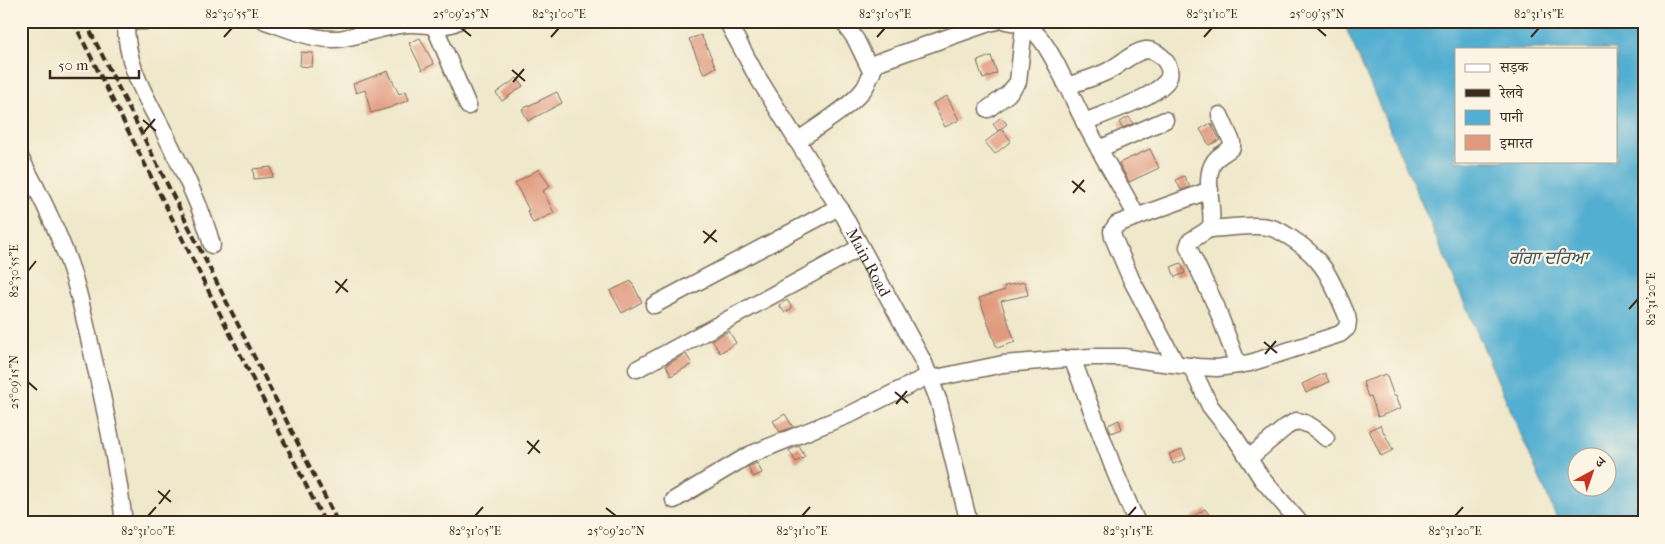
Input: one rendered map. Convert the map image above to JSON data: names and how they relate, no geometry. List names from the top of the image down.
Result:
{
  "streets": {
    "street": ["Main Road"]
  },
  "water": ["ਗੰਗਾ ਦਰਿਆ"],
  "legend": [
    "सड़क",
    "रेलवे",
    "पानी",
    "इमारत"
  ],
  "scale_bar": "50 m",
  "north": "top right",
  "coordinates": [
    "82°30'55\"E",
    "25°09'25\"N",
    "82°31'00\"E",
    "82°31'05\"E",
    "82°31'10\"E",
    "25°09'35\"N",
    "82°31'15\"E",
    "82°31'20\"E",
    "25°09'15\"N",
    "25°09'20\"N"
  ]
}
